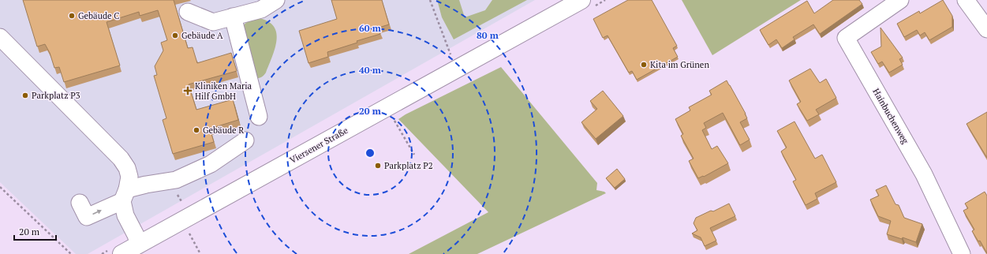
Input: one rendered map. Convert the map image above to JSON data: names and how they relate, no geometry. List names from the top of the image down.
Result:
{
  "streets": {
    "main road": ["Viersener Straße"],
    "street": ["Hainbuchenweg"]
  },
  "places": {
    "other": [
      "Gebäude C",
      "Gebäude A",
      "Kita im Grünen",
      "Parkplatz P3",
      "Gebäude R",
      "Parkplatz P2"
    ],
    "health": ["Kliniken Maria Hilf GmbH"]
  },
  "scale_bar": "20 m",
  "rings": [
    "60 m",
    "80 m",
    "40 m",
    "20 m"
  ]
}
